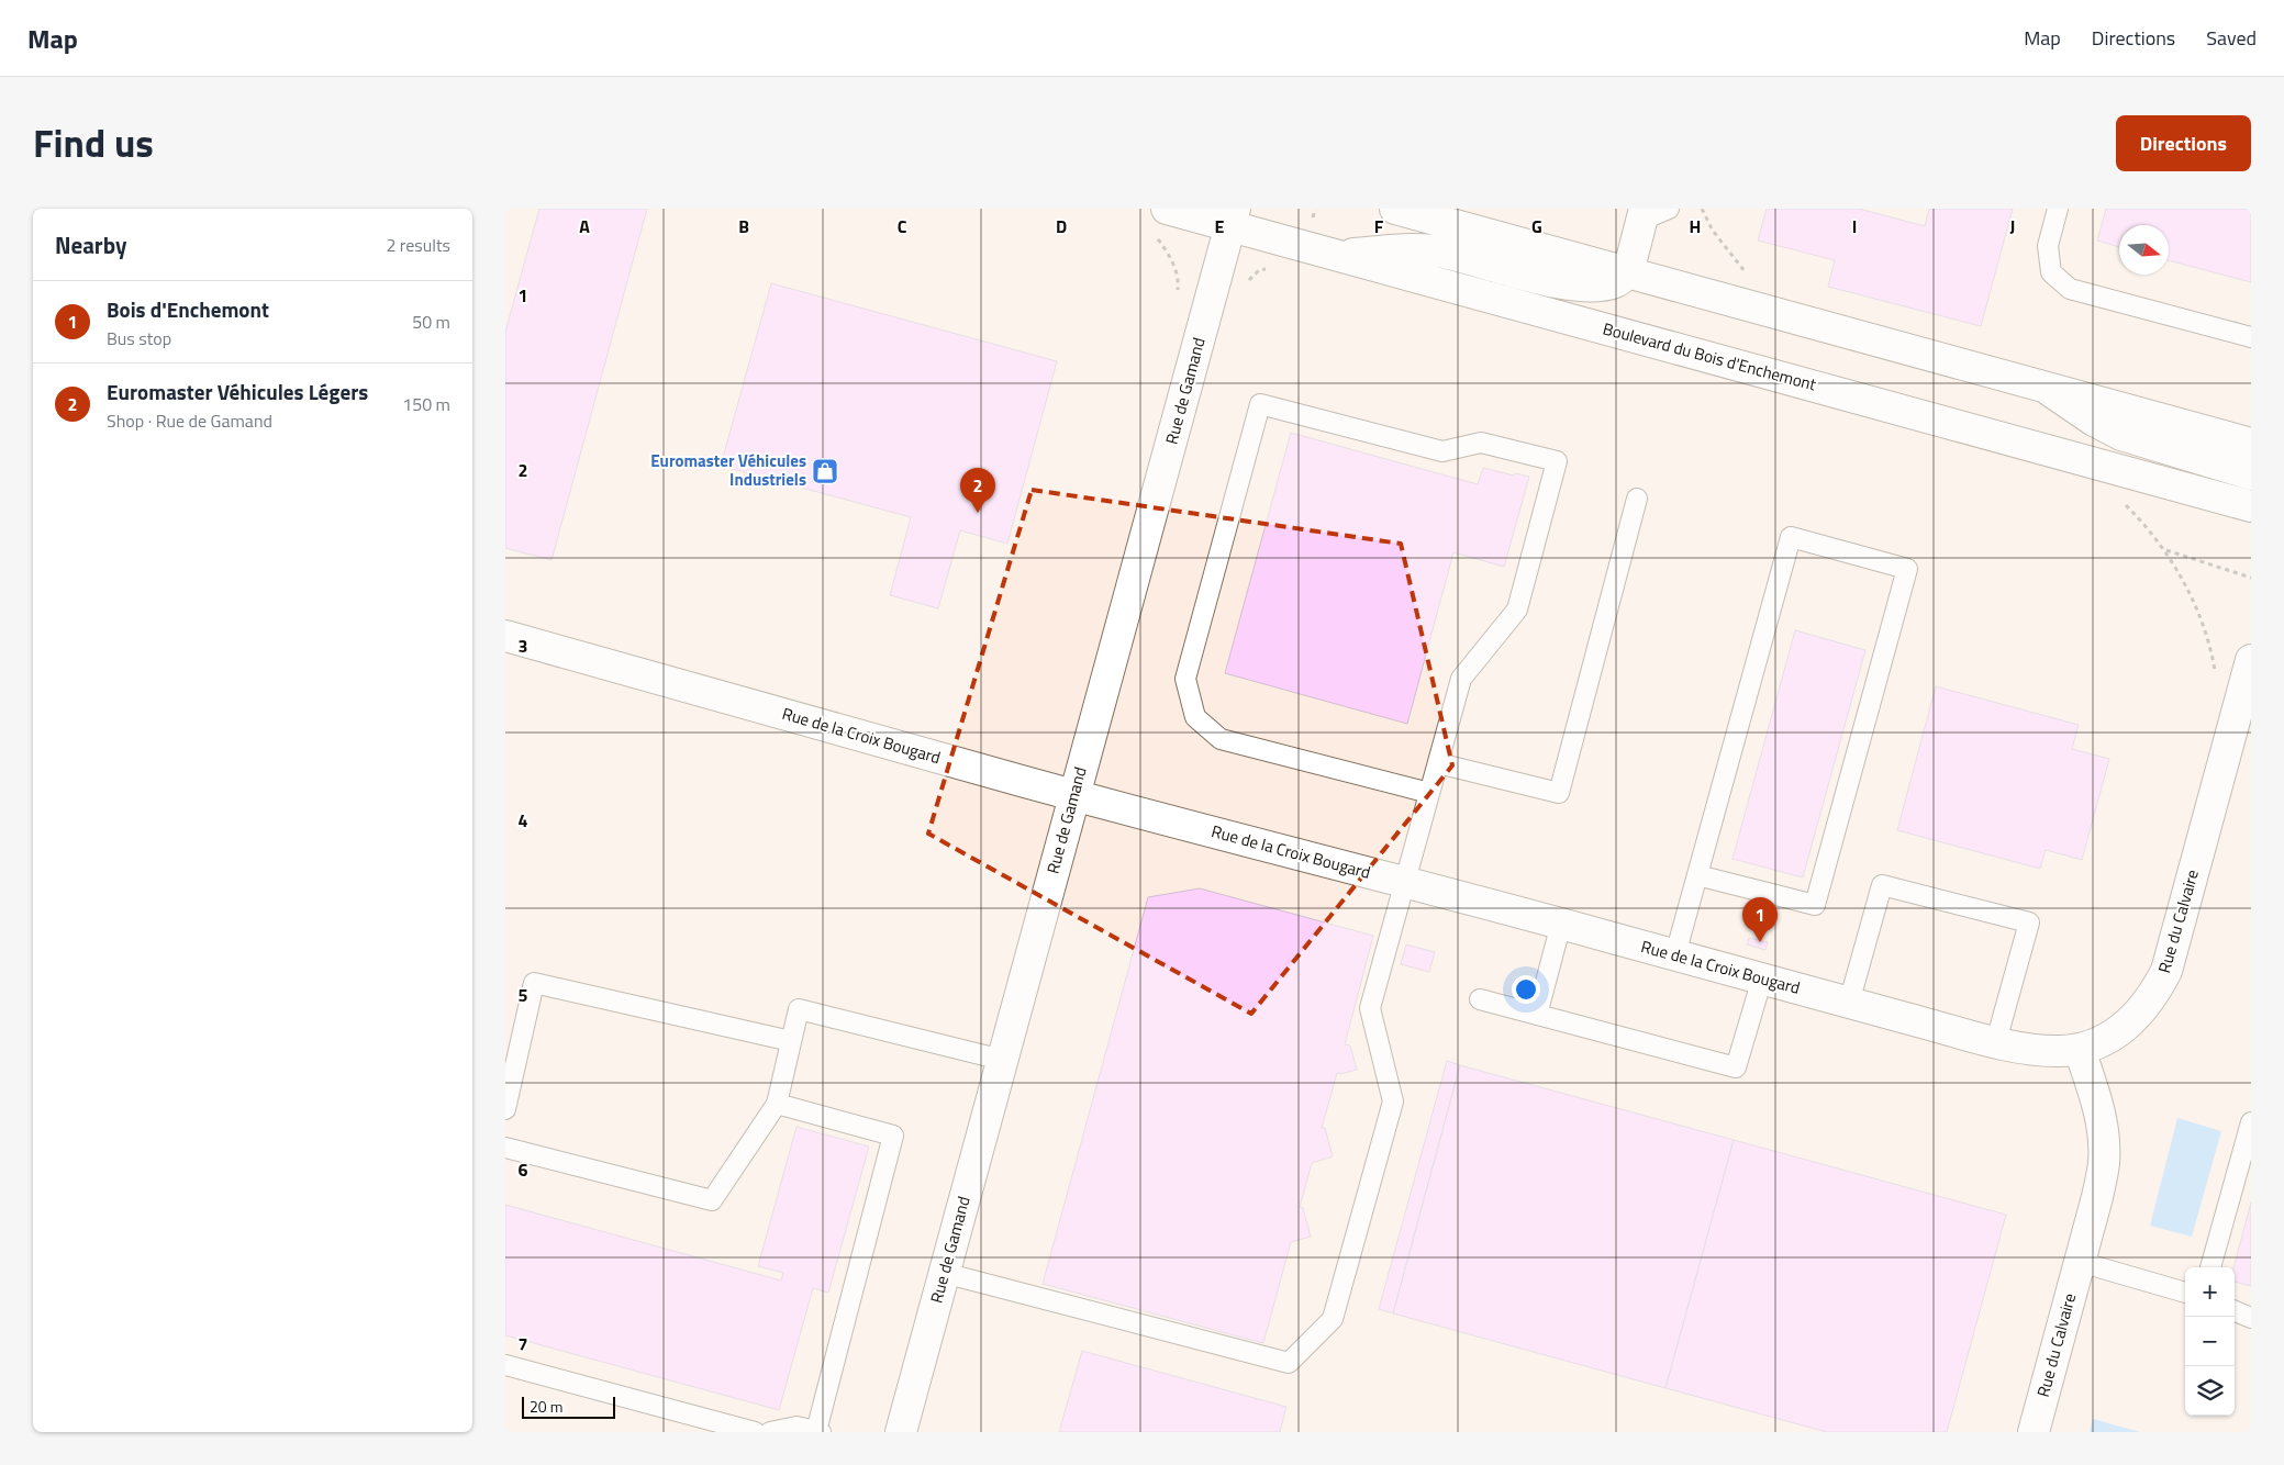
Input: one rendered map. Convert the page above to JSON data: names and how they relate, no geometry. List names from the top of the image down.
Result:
{
  "streets": {
    "street": [
      "Boulevard du Bois d'Enchemont",
      "Rue de Gamand",
      "Rue de la Croix Bougard",
      "Rue du Calvaire"
    ]
  },
  "crossings": [
    ["Boulevard du Bois d'Enchemont", "Rue de Gamand"],
    ["Rue de Gamand", "Rue de la Croix Bougard"],
    ["Rue de la Croix Bougard", "Rue du Calvaire"]
  ],
  "places": {
    "shop": ["Euromaster Véhicules Industriels"]
  },
  "scale_bar": "20 m",
  "north": "right",
  "page": {
    "header": "Map",
    "nav": ["Map", "Directions", "Saved"],
    "title": "Find us",
    "buttons": "Directions",
    "heading": ["Nearby", "2 results"],
    "list": [
      {
        "mark": "1",
        "name": "Bois d'Enchemont",
        "note": "Bus stop",
        "value": "50 m"
      },
      {
        "mark": "2",
        "name": "Euromaster Véhicules Légers",
        "note": "Shop · Rue de Gamand",
        "value": "150 m"
      }
    ],
    "pins": ["2", "1"],
    "map_buttons": ["+", "−"],
    "scale": "20 m"
  },
  "grid": {
    "columns": [
      "A",
      "B",
      "C",
      "D",
      "E",
      "F",
      "G",
      "H",
      "I",
      "J"
    ],
    "rows": [
      "1",
      "2",
      "3",
      "4",
      "5",
      "6",
      "7"
    ]
  }
}
